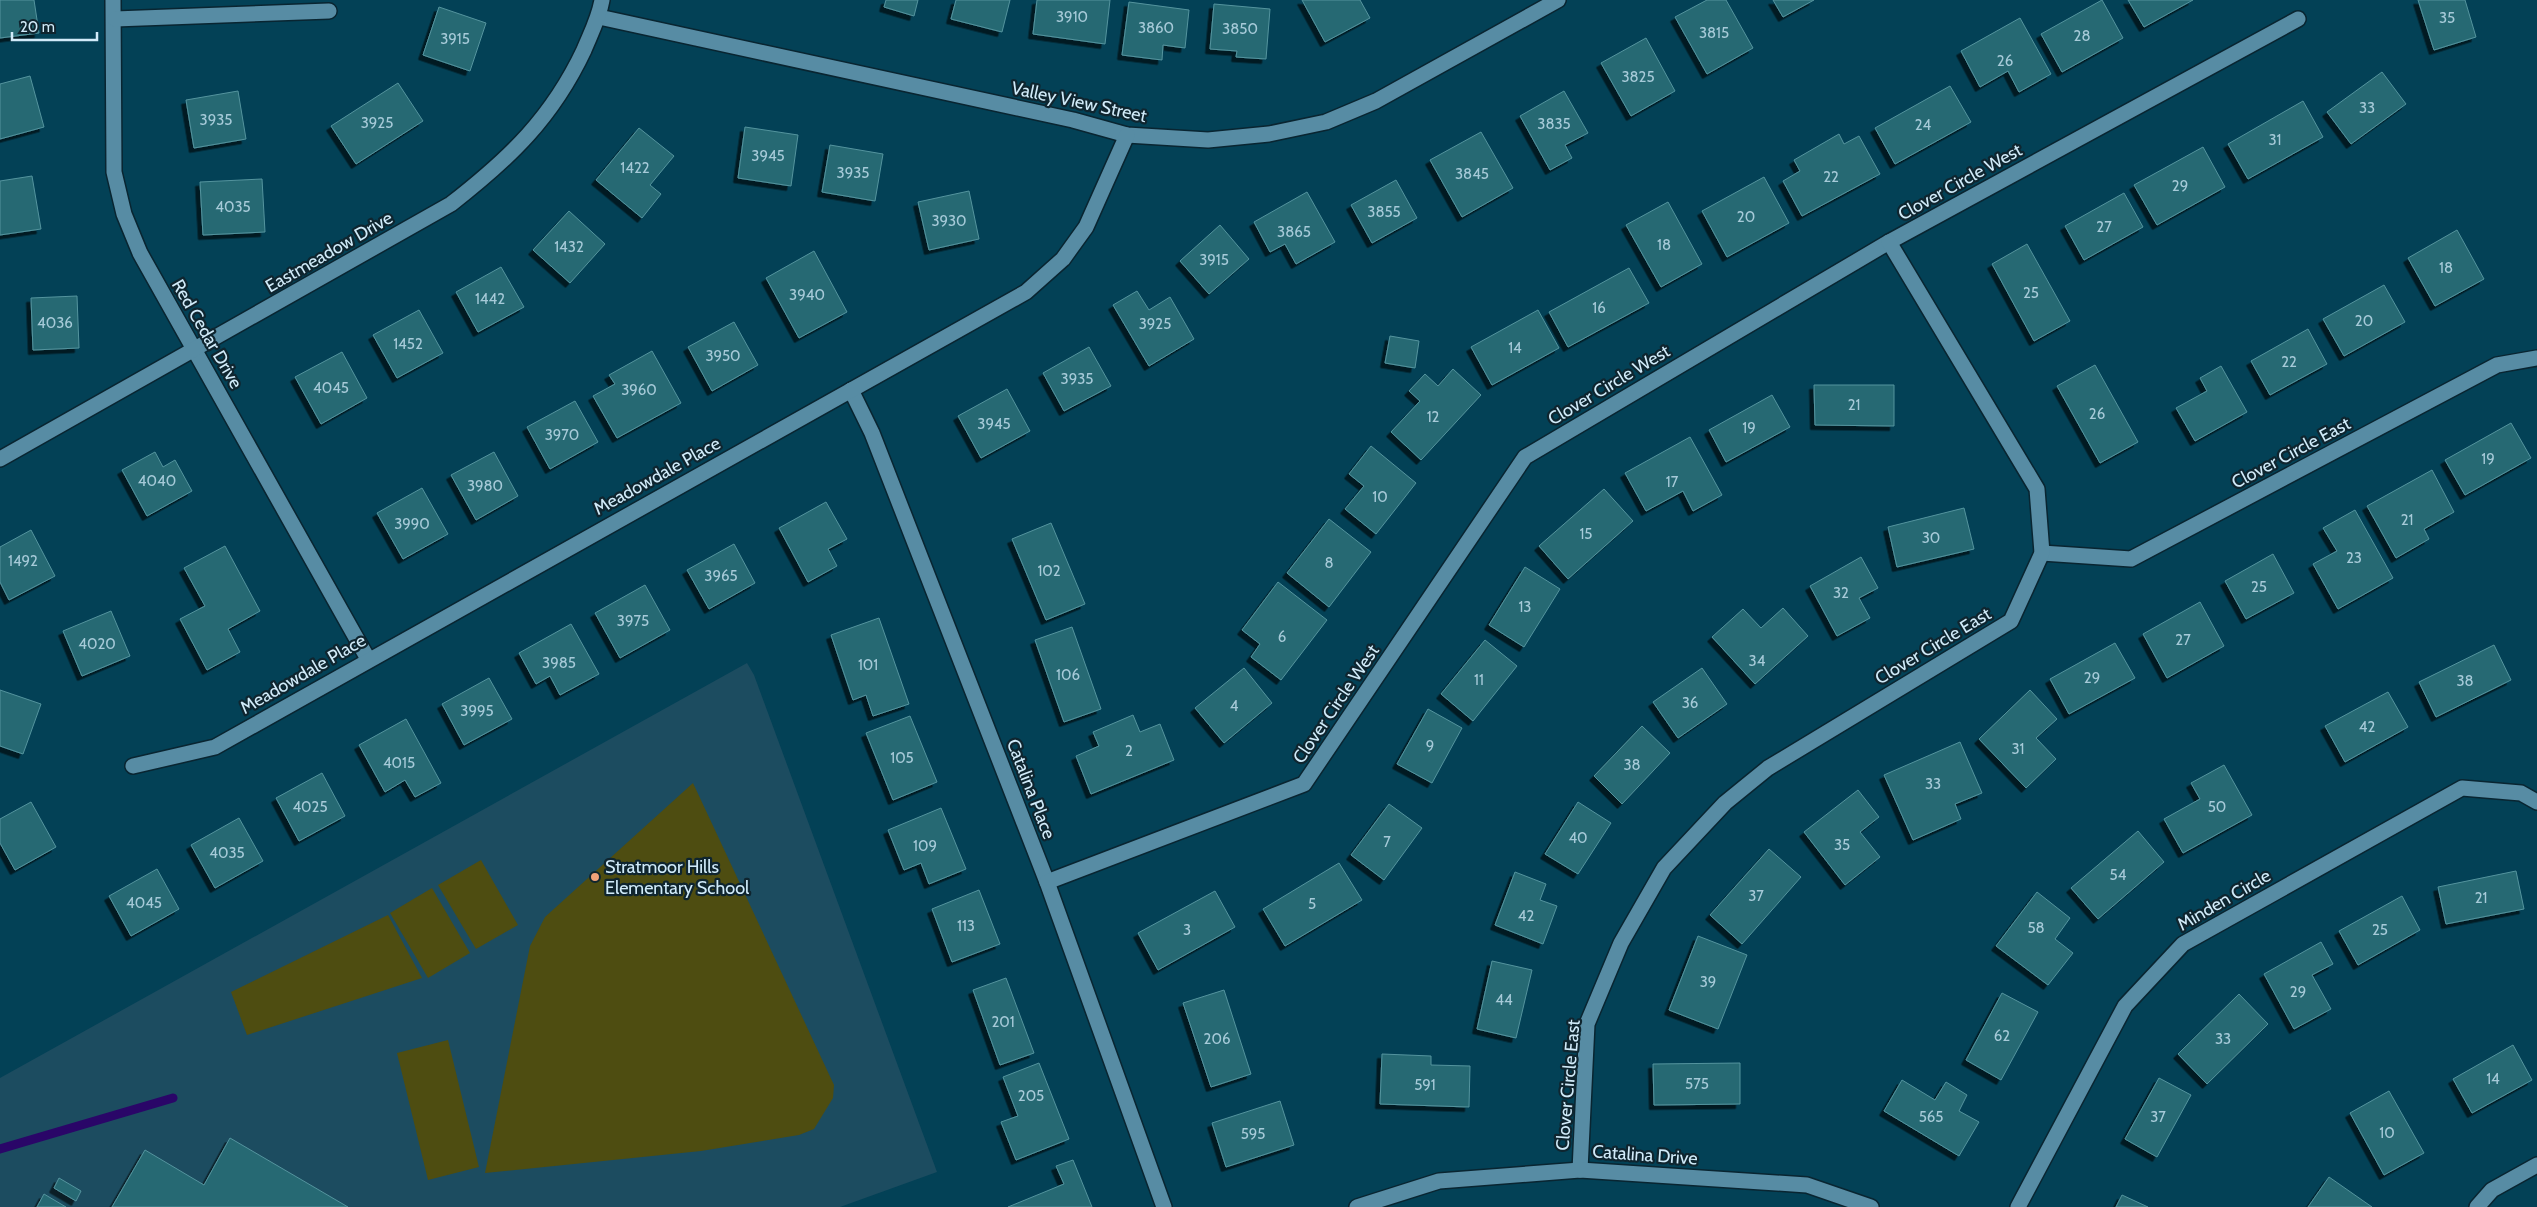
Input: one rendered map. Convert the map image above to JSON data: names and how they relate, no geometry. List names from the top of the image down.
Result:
{
  "streets": {
    "street": [
      "Valley View Street",
      "Clover Circle West",
      "Eastmeadow Drive",
      "Red Cedar Drive",
      "Clover Circle East",
      "Meadowdale Place",
      "Catalina Place",
      "Minden Circle",
      "Catalina Drive"
    ]
  },
  "crossings": [
    ["Valley View Street", "Eastmeadow Drive"],
    ["Valley View Street", "Meadowdale Place"],
    ["Clover Circle West", "Catalina Place"],
    ["Eastmeadow Drive", "Red Cedar Drive"],
    ["Red Cedar Drive", "Meadowdale Place"],
    ["Clover Circle East", "Catalina Drive"],
    ["Meadowdale Place", "Catalina Place"]
  ],
  "places": ["Stratmoor Hills Elementary School"],
  "house_numbers": [
    "3910",
    "35",
    "3860",
    "3850",
    "3815",
    "28",
    "3915",
    "26",
    "3825",
    "33",
    "3935",
    "3925",
    "3835",
    "24",
    "31",
    "3945",
    "1422",
    "3935",
    "3845",
    "22",
    "29",
    "4035",
    "3855",
    "20",
    "3930",
    "27",
    "3865",
    "18",
    "1432",
    "3915",
    "18",
    "25",
    "3940",
    "1442",
    "16",
    "20",
    "4036",
    "3925",
    "1452",
    "14",
    "3950",
    "22",
    "3935",
    "4045",
    "3960",
    "21",
    "26",
    "12",
    "3945",
    "19",
    "3970",
    "19",
    "4040",
    "17",
    "3980",
    "10",
    "21",
    "3990",
    "15",
    "30",
    "23",
    "1492",
    "8",
    "102",
    "3965",
    "25",
    "32",
    "13",
    "3975",
    "6",
    "27",
    "4020",
    "34",
    "3985",
    "101",
    "106",
    "29",
    "11",
    "38",
    "36",
    "4",
    "3995",
    "42",
    "9",
    "31",
    "2",
    "105",
    "4015",
    "38",
    "33",
    "4025",
    "50",
    "40",
    "7",
    "35",
    "109",
    "4035",
    "54",
    "37",
    "21",
    "4045",
    "5",
    "42",
    "113",
    "58",
    "3",
    "25",
    "39",
    "29",
    "44",
    "201",
    "62",
    "206",
    "33",
    "14",
    "575",
    "591",
    "205",
    "565",
    "37",
    "10",
    "595"
  ],
  "scale_bar": "20 m"
}
